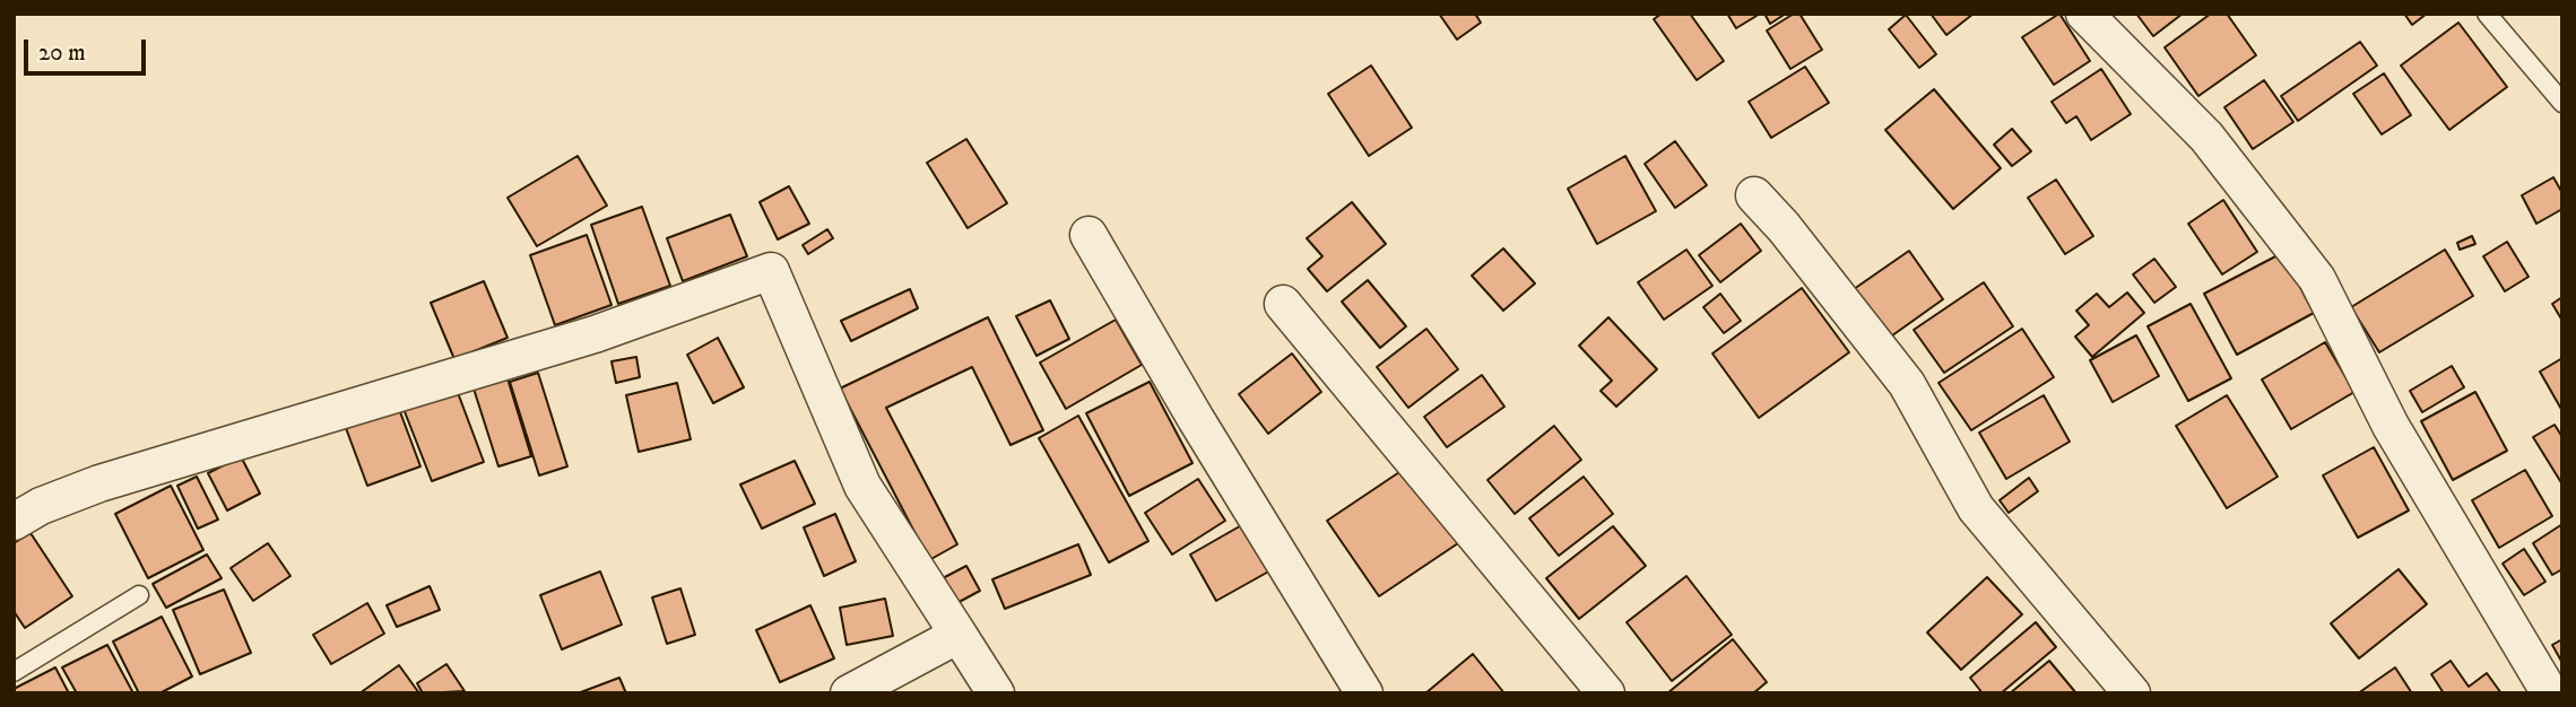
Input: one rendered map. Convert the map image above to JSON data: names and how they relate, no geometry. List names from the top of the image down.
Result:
{
  "scale_bar": "20 m"
}
